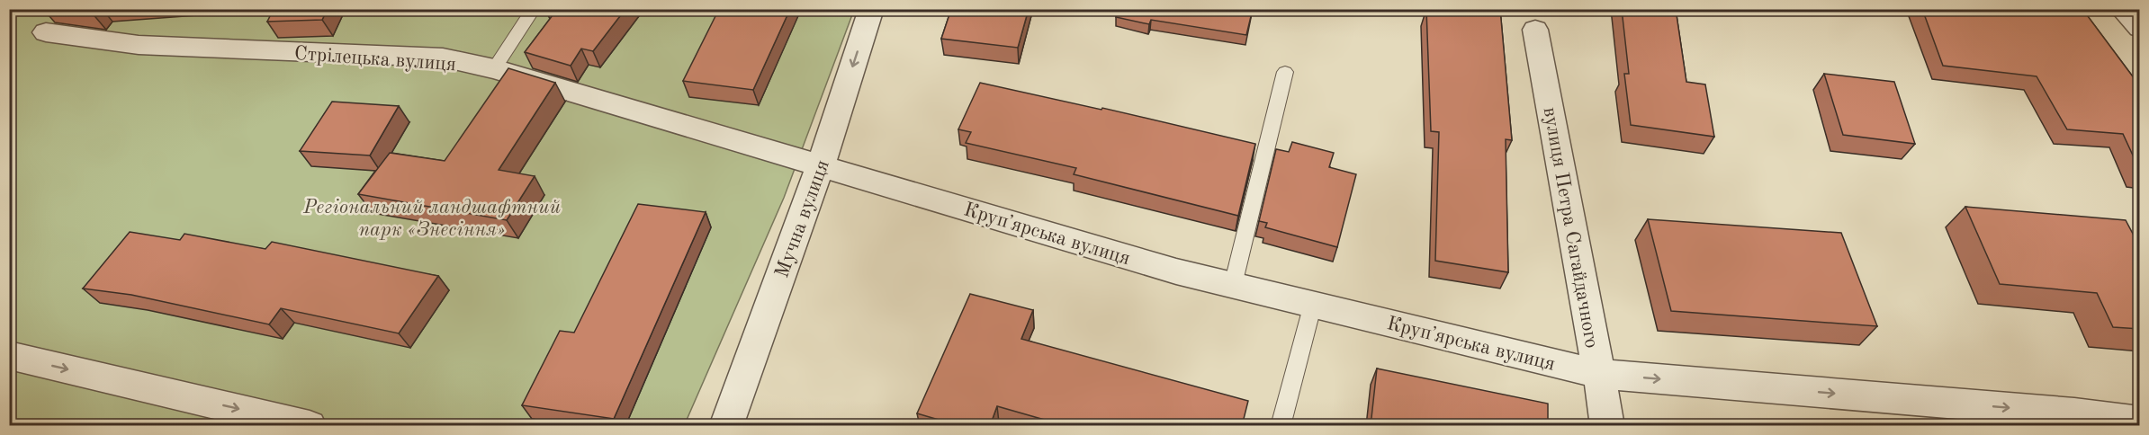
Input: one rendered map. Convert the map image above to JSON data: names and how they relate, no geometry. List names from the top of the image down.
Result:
{
  "streets": {
    "street": [
      "Стрілецька вулиця",
      "Мучна вулиця",
      "вулиця Петра Сагайдачного",
      "Крупʼярська вулиця"
    ]
  },
  "crossings": [
    ["Стрілецька вулиця", "Мучна вулиця"],
    ["Стрілецька вулиця", "Крупʼярська вулиця"],
    ["Мучна вулиця", "Крупʼярська вулиця"],
    ["вулиця Петра Сагайдачного", "Крупʼярська вулиця"]
  ],
  "one_way": ["Мучна вулиця", "Крупʼярська вулиця"],
  "parks": ["Регіональний ландшафтний парк «Знесіння»"]
}
